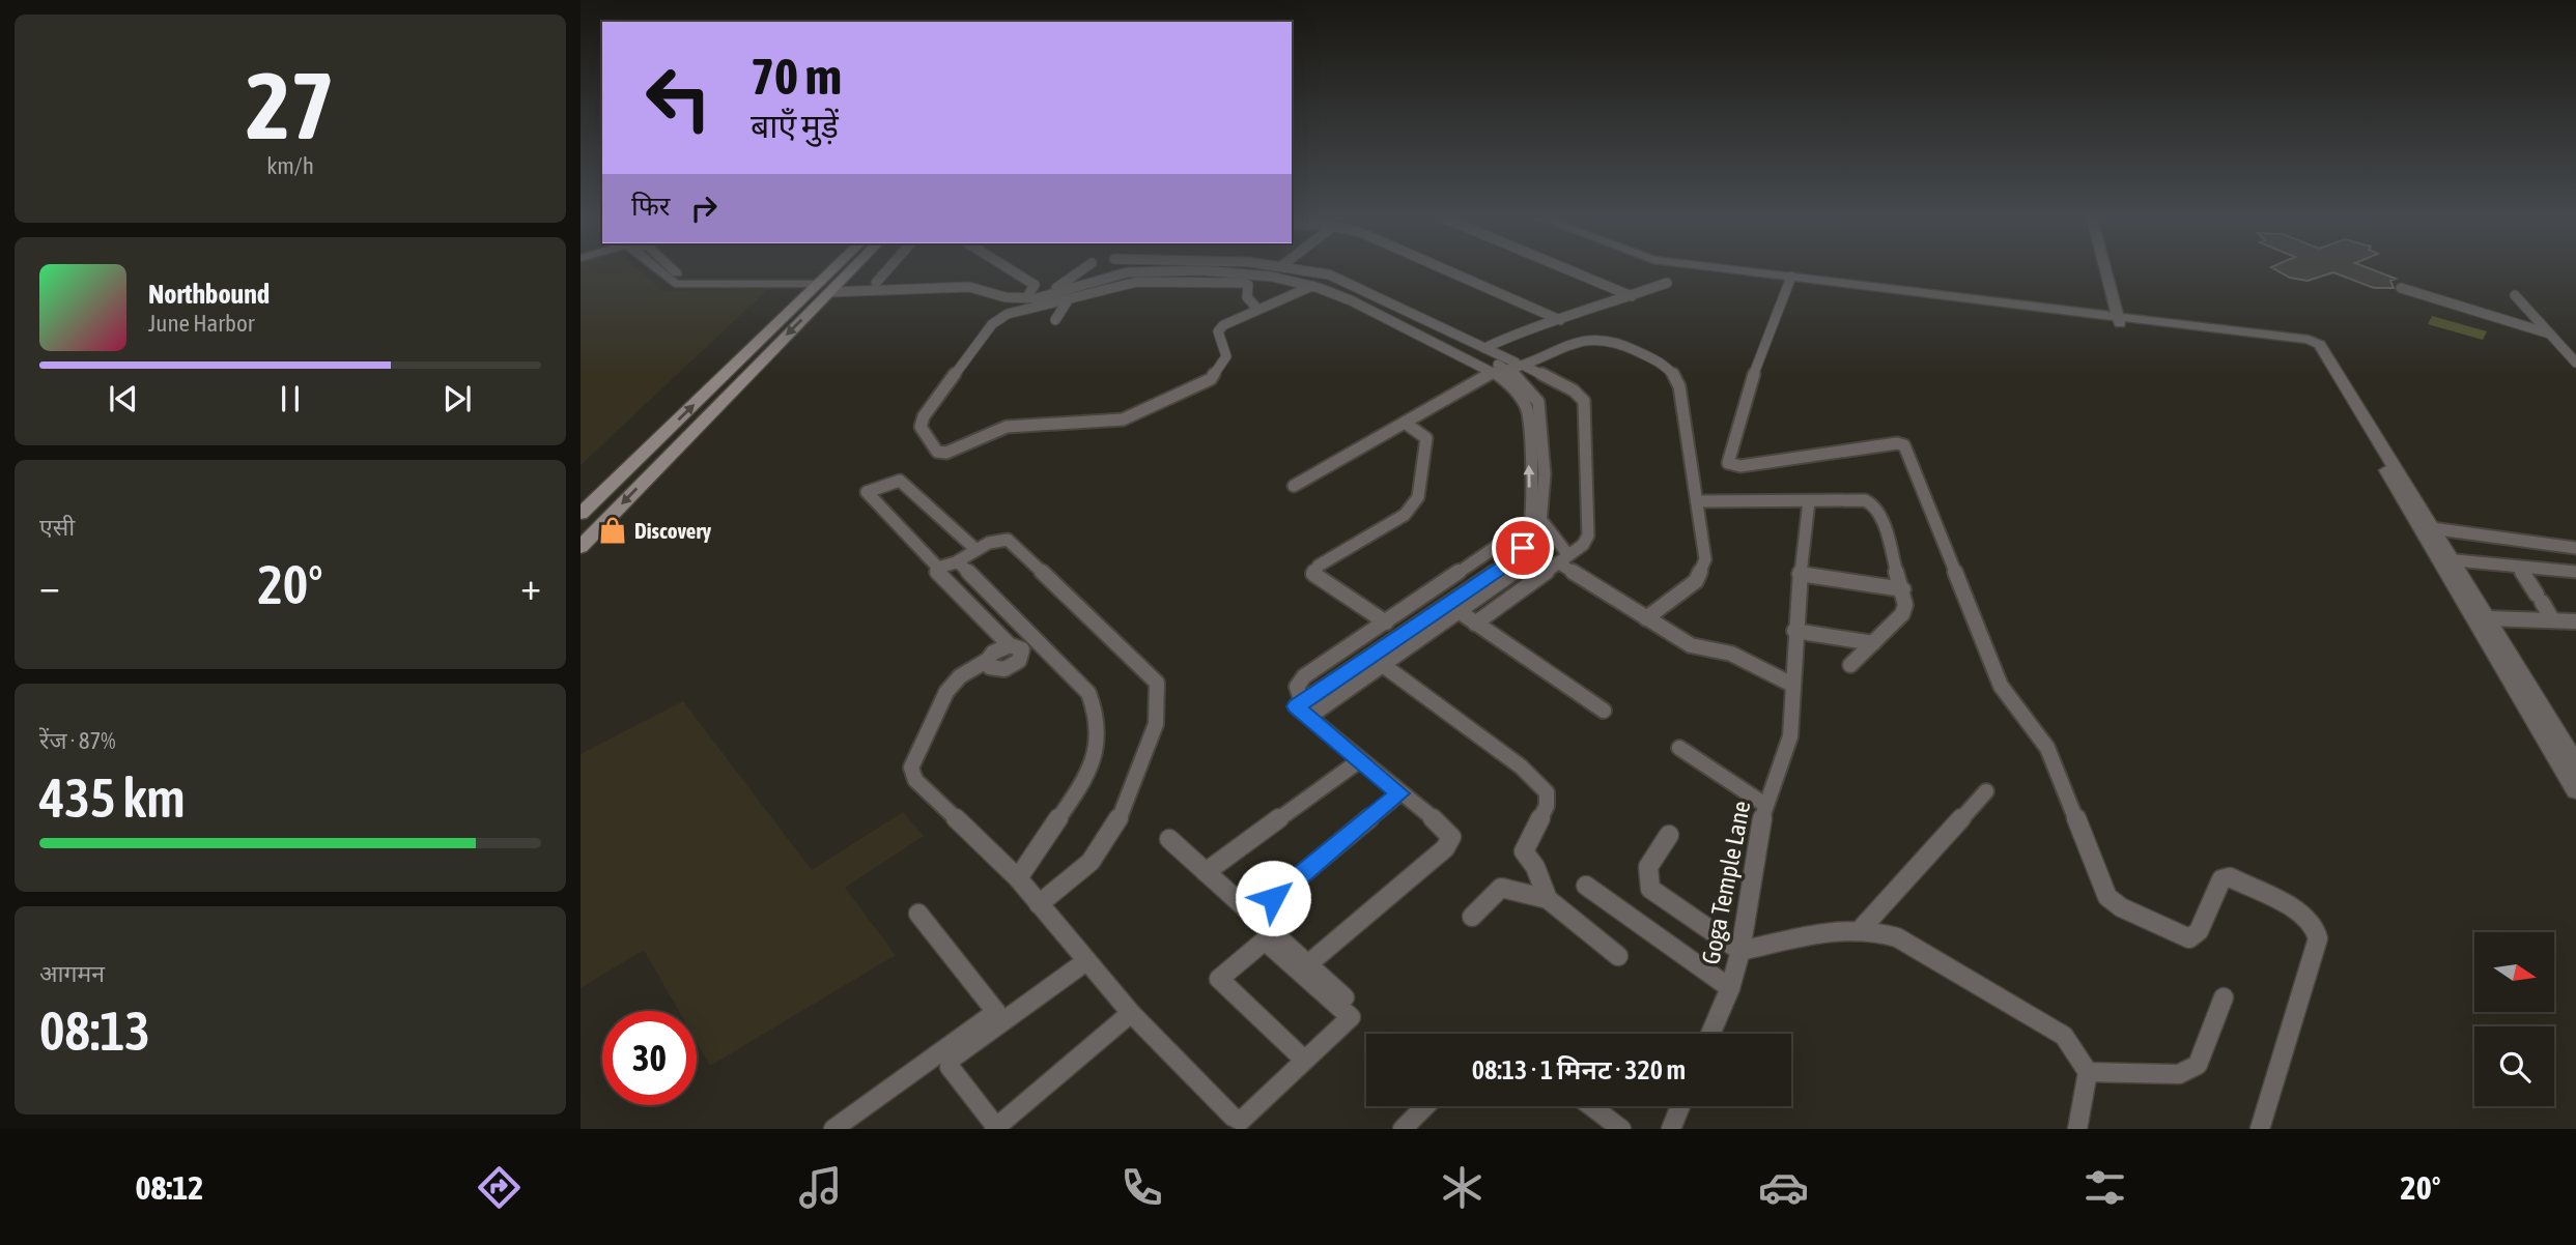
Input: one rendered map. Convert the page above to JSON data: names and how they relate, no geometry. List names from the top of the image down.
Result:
{
  "streets": {
    "street": ["Goga Temple Lane"]
  },
  "places": {
    "shop": ["Discovery"]
  },
  "north": "right",
  "page": {
    "tile": [
      ["27", "km/h"],
      "एसी",
      ["रेंज · 87%", "435 km"],
      ["आगमन", "08:13"]
    ],
    "turn": ["70 m", "बाएँ मुड़ें"],
    "then": "फिर",
    "song": ["Northbound", "June Harbor"],
    "heat": ["−", "20°", "+"],
    "limit": "30",
    "trip": "08:13 · 1 मिनट · 320 m",
    "tabs": ["08:12", "20°"]
  }
}
